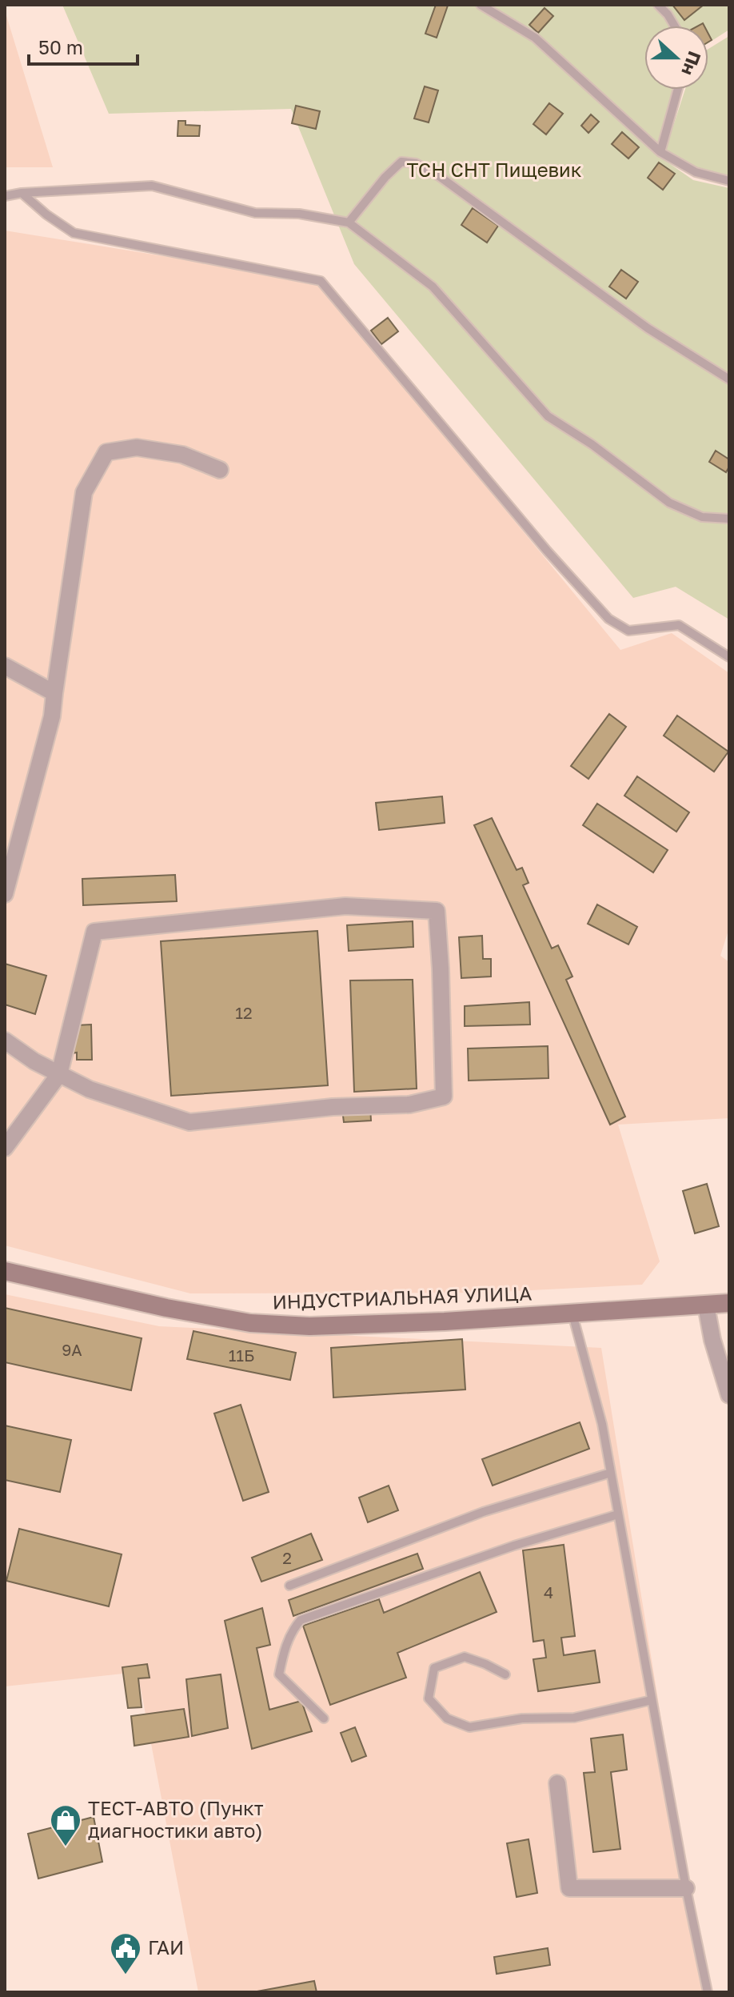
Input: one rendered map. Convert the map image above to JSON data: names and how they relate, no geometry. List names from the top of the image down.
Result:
{
  "streets": {
    "main road": ["ИНДУСТРИАЛЬНАЯ УЛИЦА"]
  },
  "parks": ["ТСН СНТ Пищевик"],
  "places": {
    "shop": ["ТЕСТ-АВТО (Пункт диагностики авто)"],
    "public building": ["ГАИ"]
  },
  "house_numbers": [
    "12",
    "9А",
    "11Б",
    "2",
    "4"
  ],
  "scale_bar": "50 m",
  "north": "right"
}
